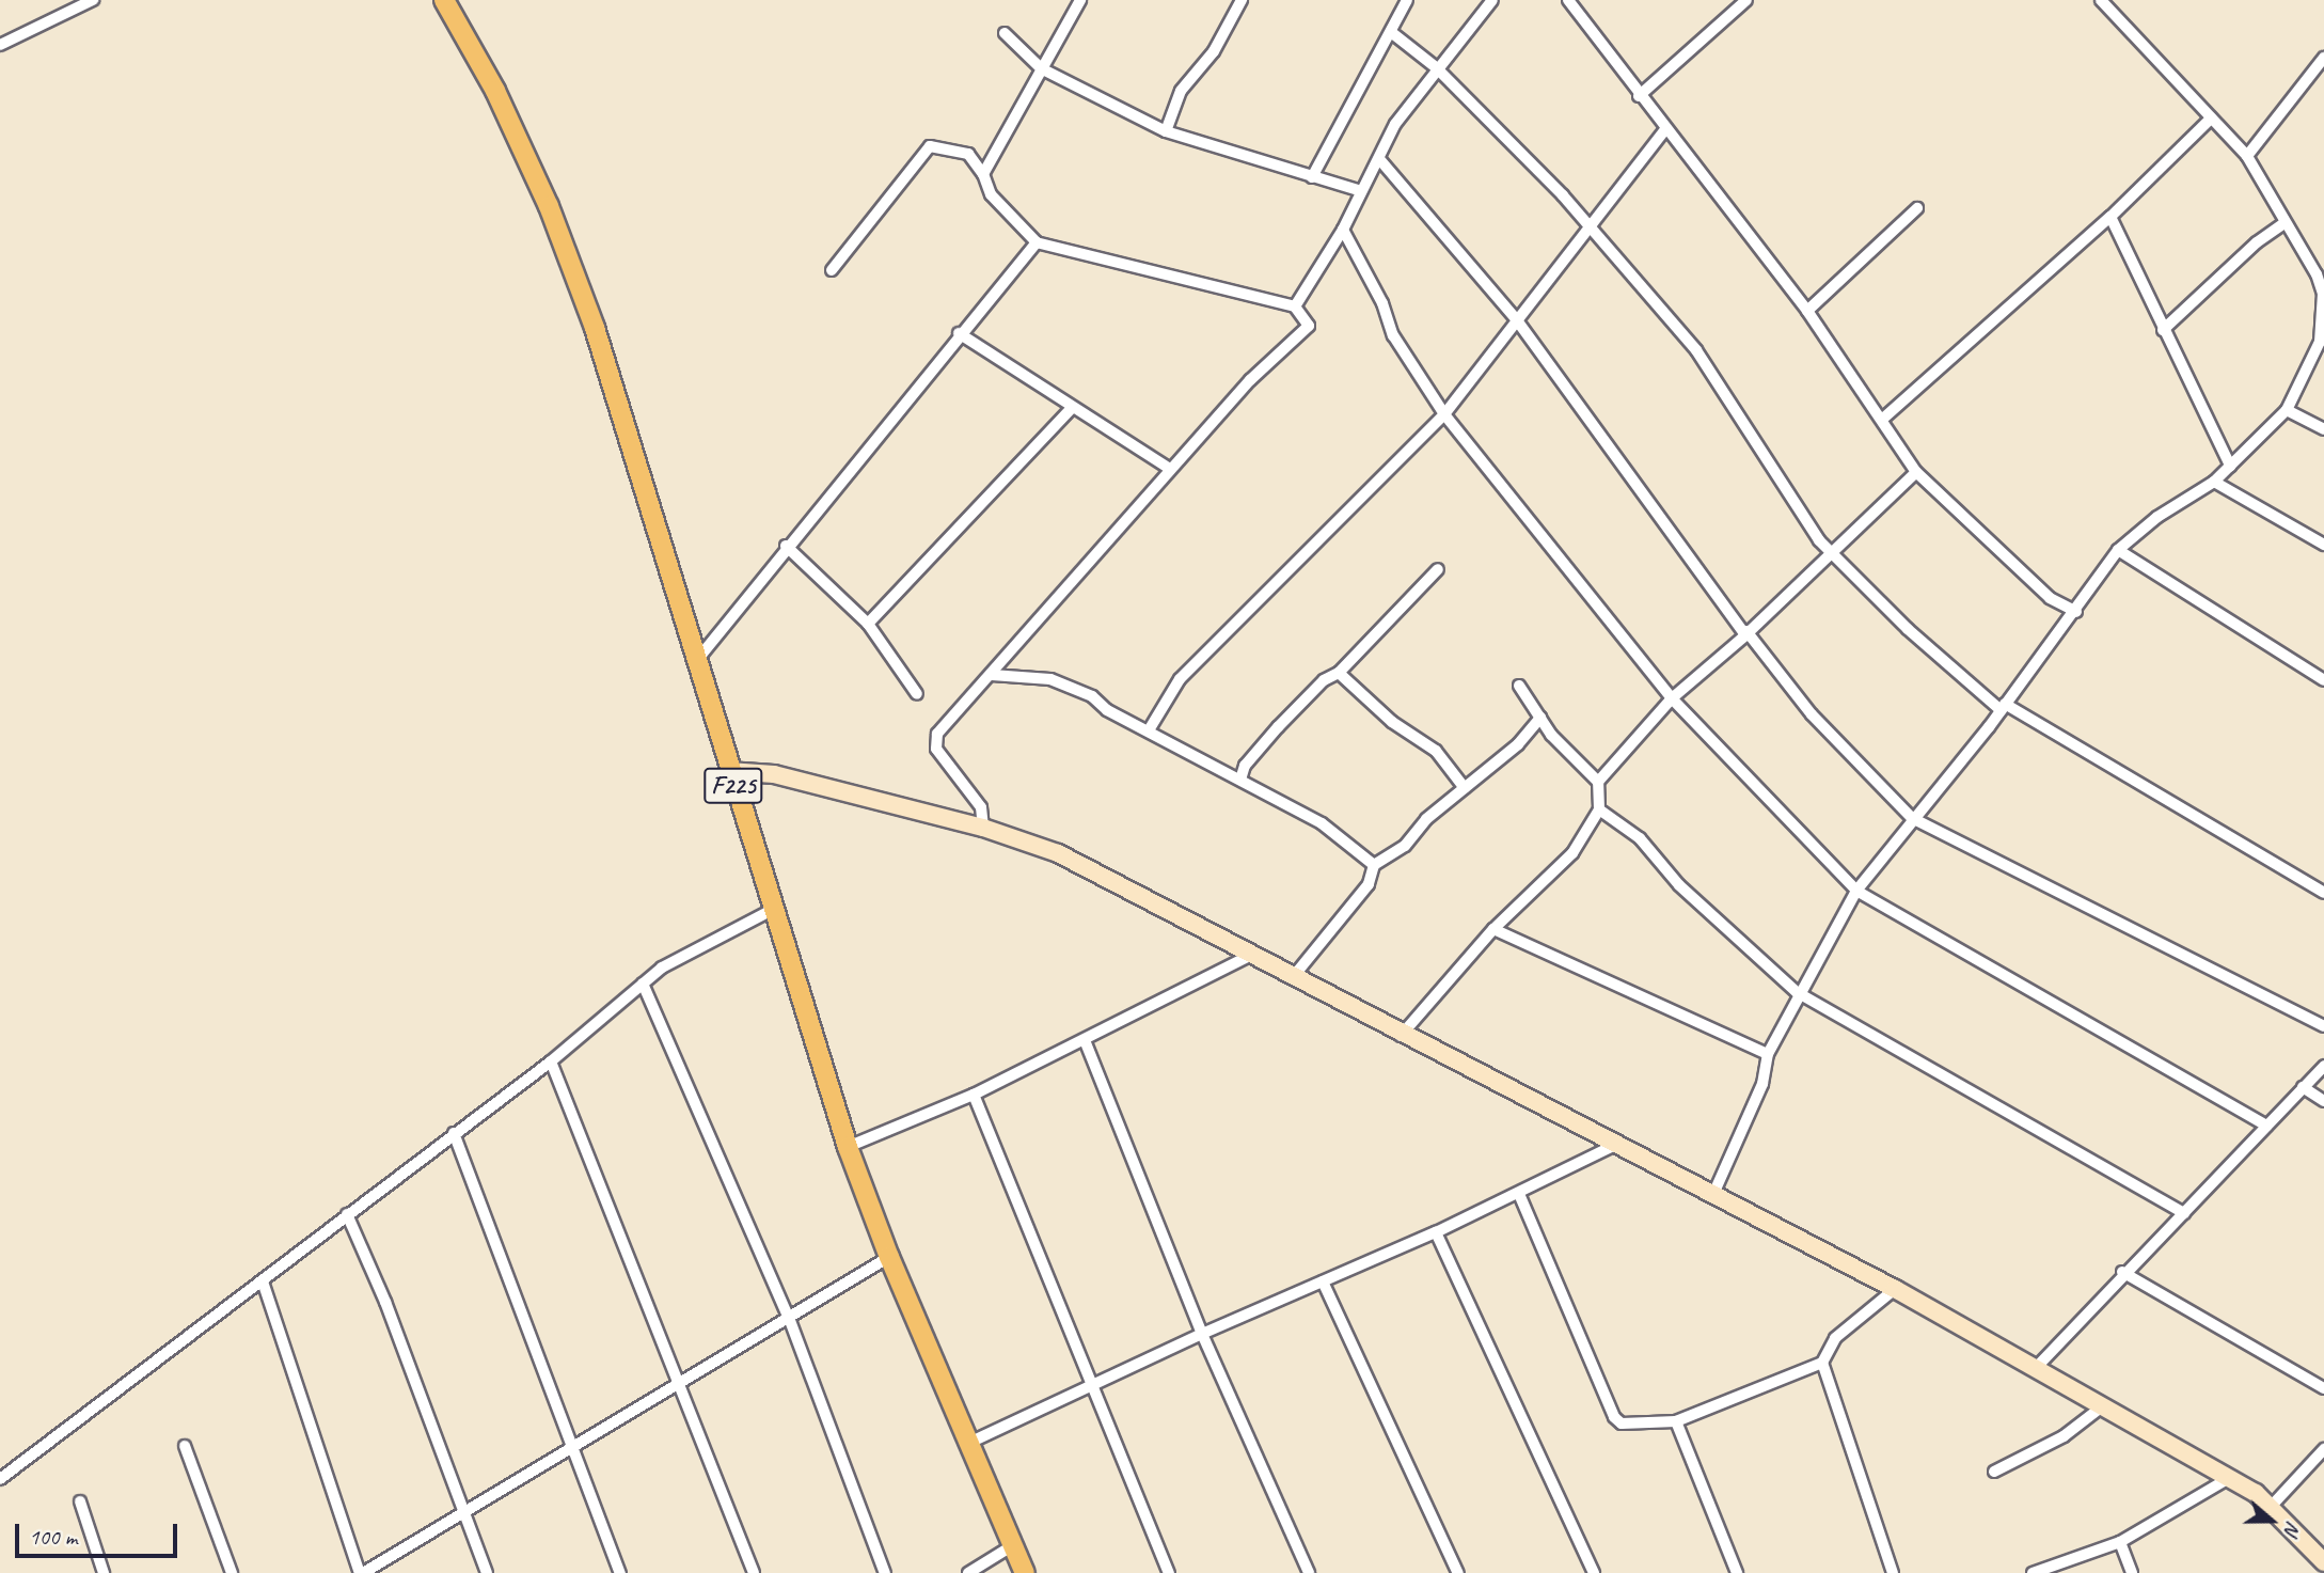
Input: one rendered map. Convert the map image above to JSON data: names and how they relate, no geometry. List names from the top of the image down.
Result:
{
  "streets": {
    "main road": ["F225"]
  },
  "scale_bar": "100 m",
  "north": "right"
}
